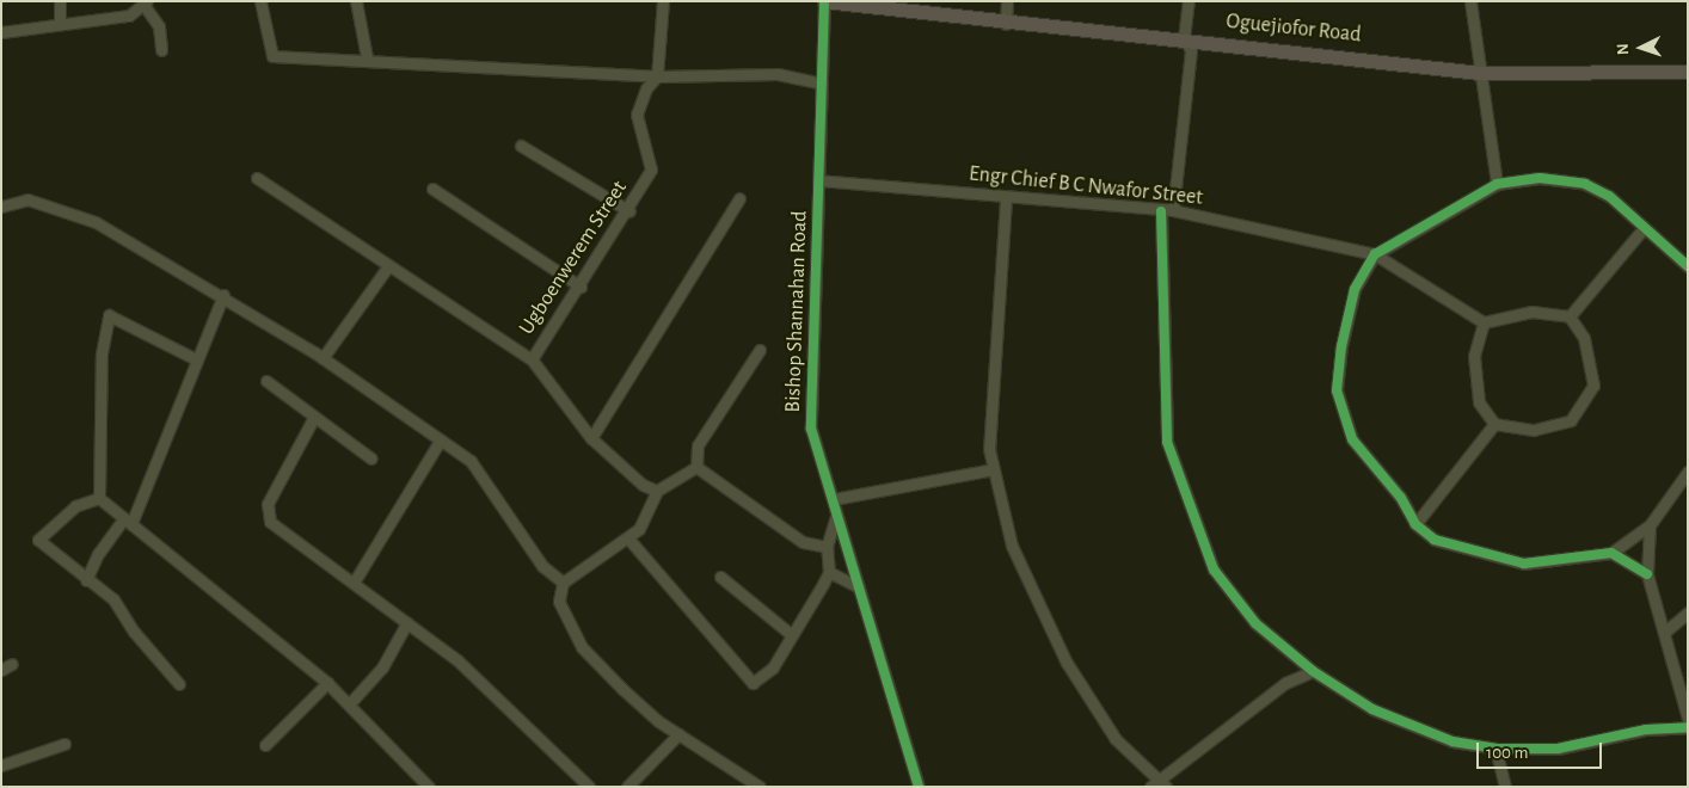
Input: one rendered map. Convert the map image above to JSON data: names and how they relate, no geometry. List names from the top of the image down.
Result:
{
  "streets": {
    "main road": ["Oguejiofor Road"],
    "street": ["Engr Chief B C Nwafor Street", "Ugboenwerem Street", "Bishop Shannahan Road"]
  },
  "crossings": [
    ["Oguejiofor Road", "Bishop Shannahan Road"],
    ["Engr Chief B C Nwafor Street", "Bishop Shannahan Road"]
  ],
  "scale_bar": "100 m",
  "north": "left"
}
